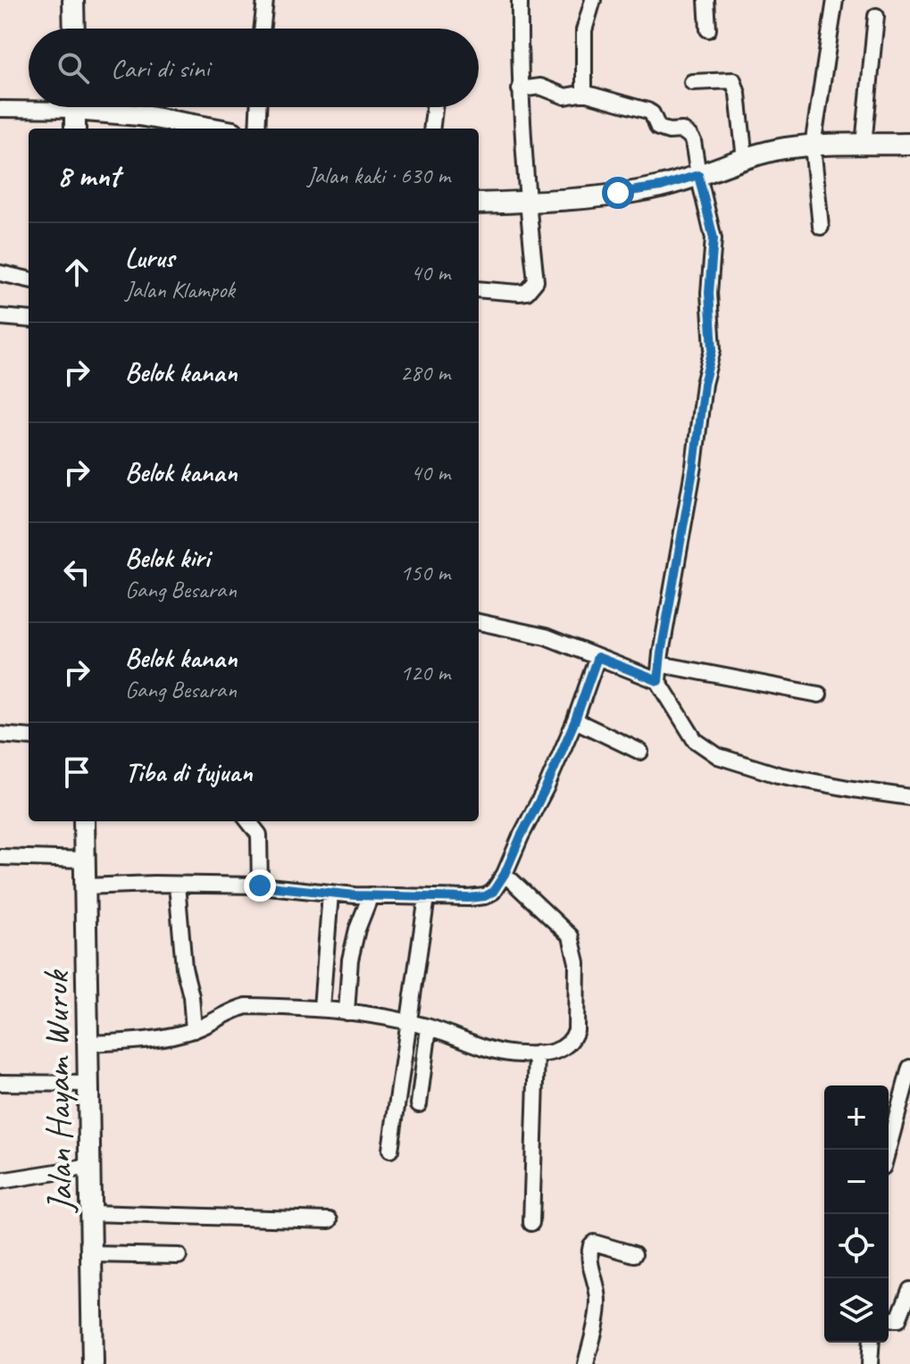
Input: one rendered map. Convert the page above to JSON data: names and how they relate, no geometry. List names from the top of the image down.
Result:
{
  "streets": {
    "main road": ["Jalan Hayam Wuruk"]
  },
  "page": {
    "search": "Cari di sini",
    "heading": ["8 mnt", "Jalan kaki · 630 m"],
    "list": [
      ["Lurus", "Jalan Klampok", "40 m"],
      ["Belok kanan", "280 m"],
      ["Belok kanan", "40 m"],
      ["Belok kiri", "Gang Besaran", "150 m"],
      ["Belok kanan", "Gang Besaran", "120 m"],
      "Tiba di tujuan"
    ],
    "map_buttons": ["+", "−"]
  }
}
